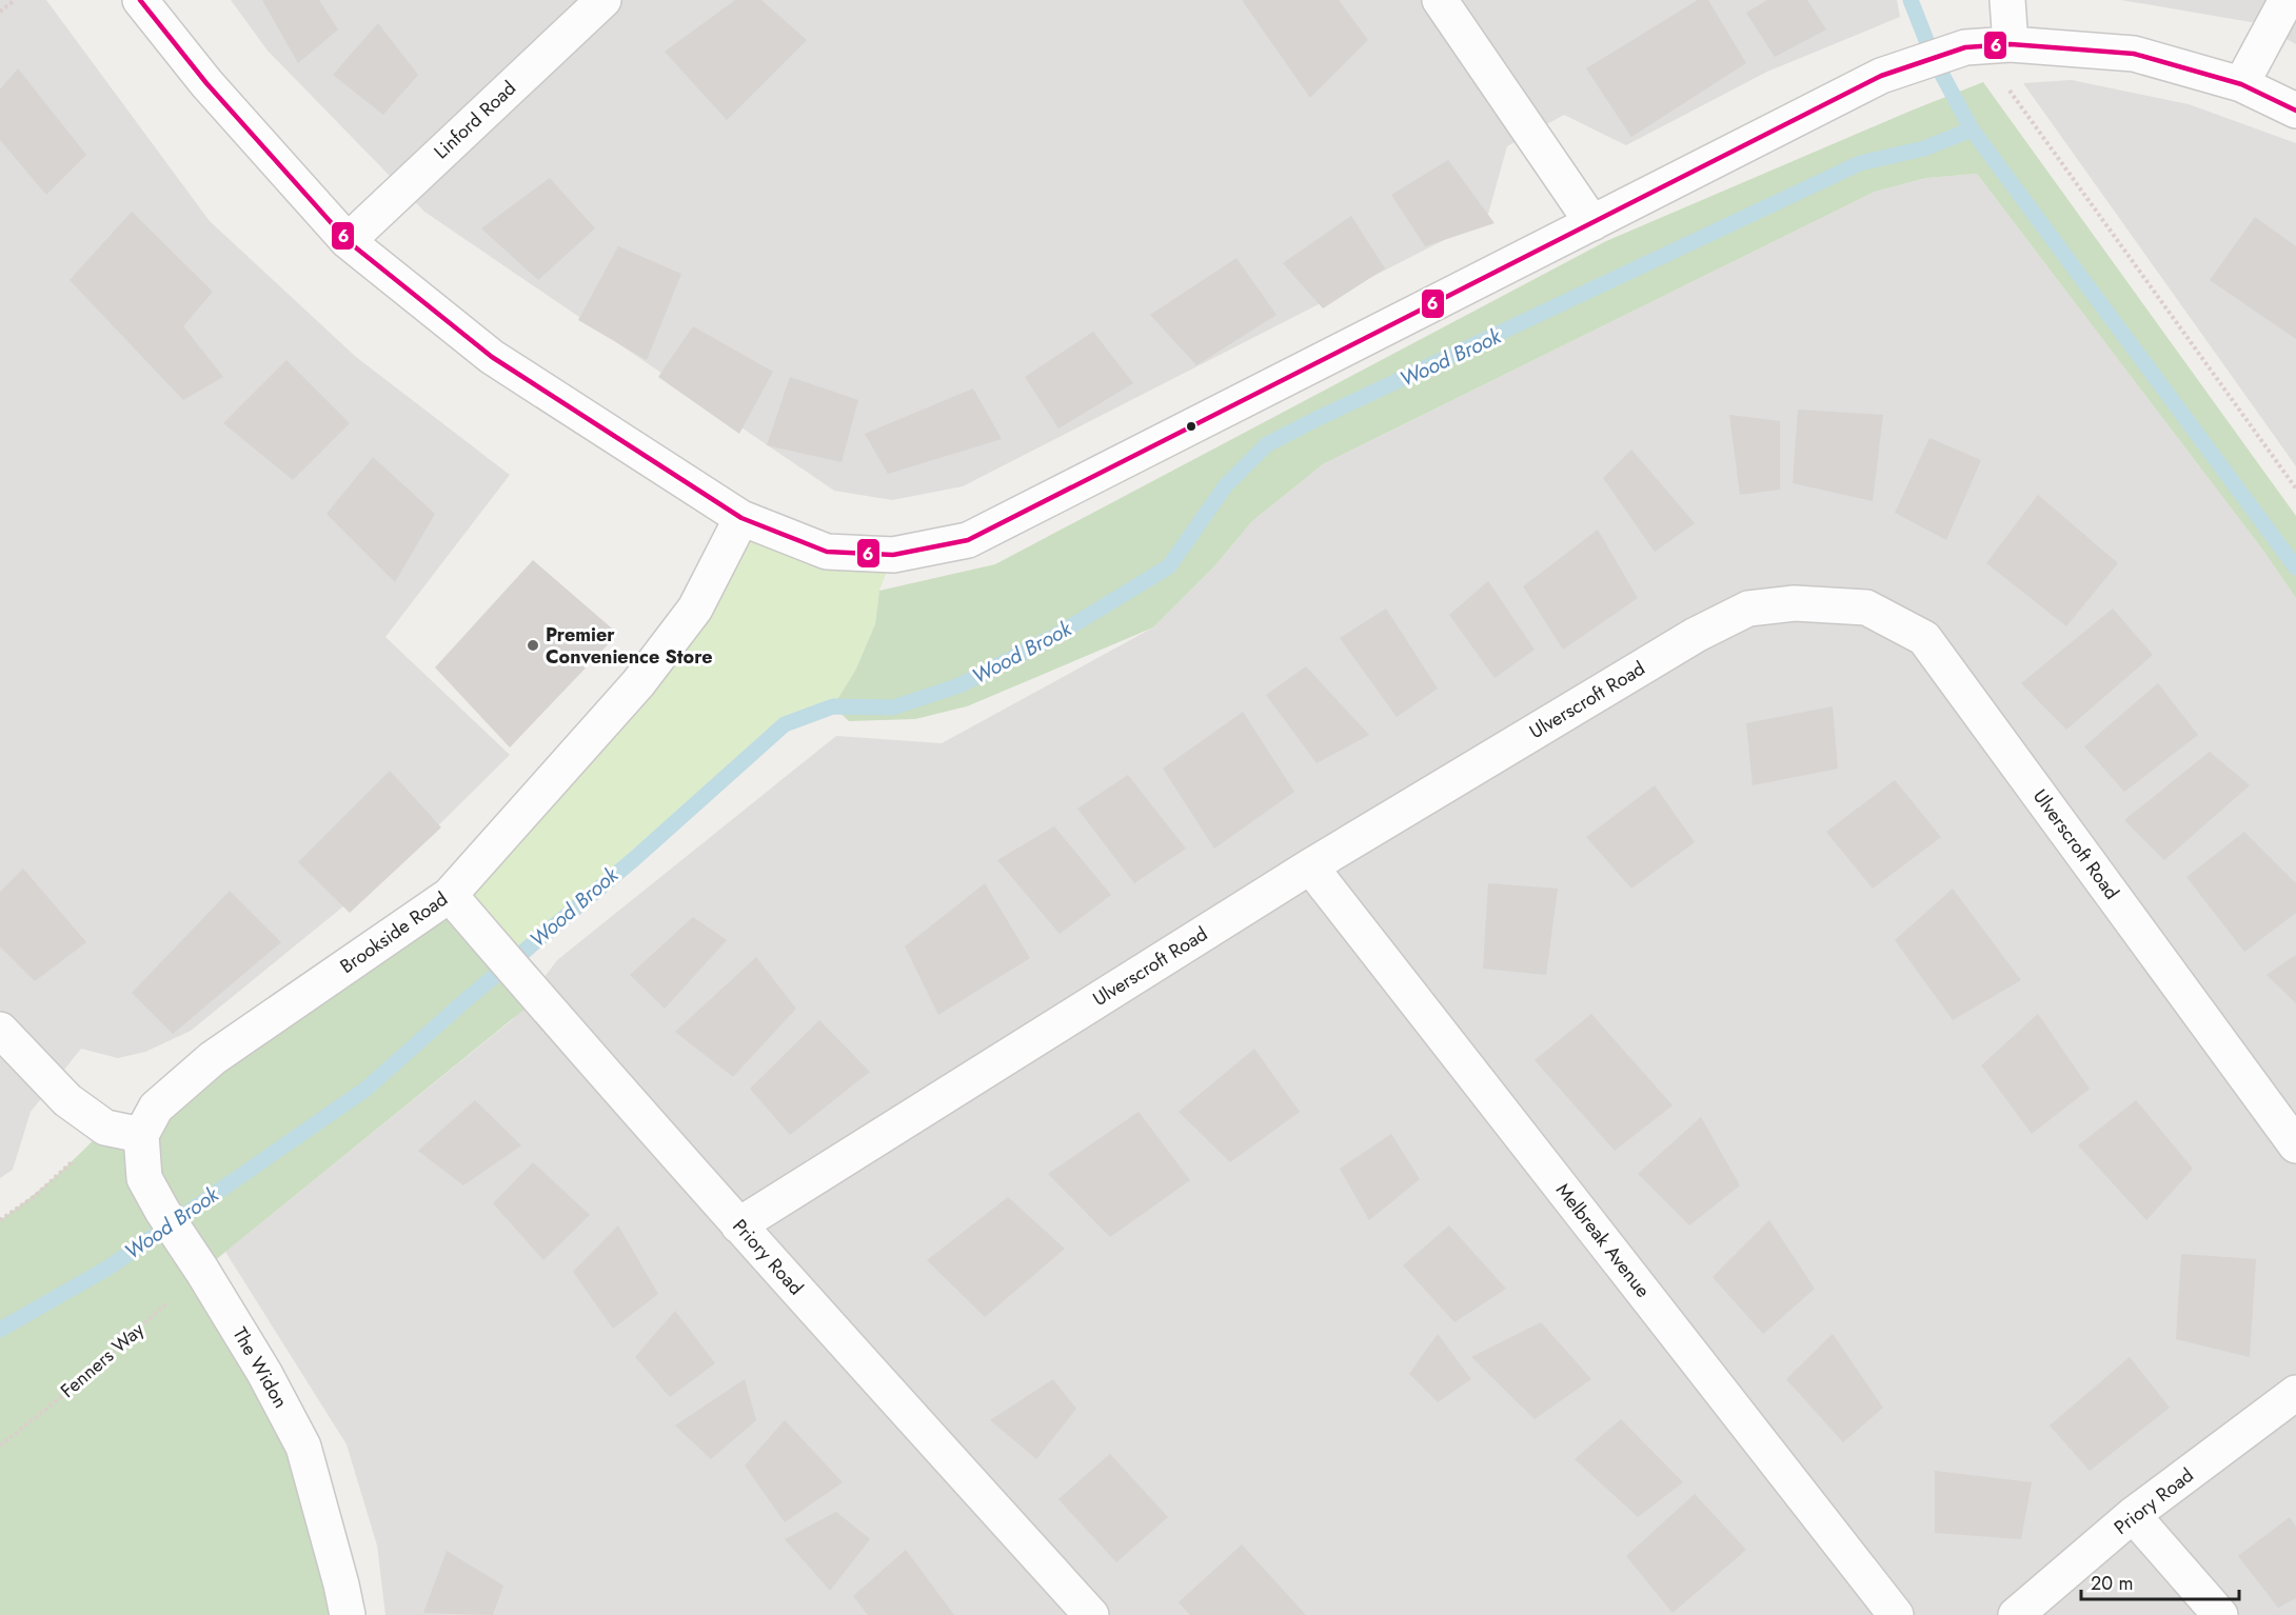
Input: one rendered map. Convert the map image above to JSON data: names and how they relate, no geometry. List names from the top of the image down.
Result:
{
  "streets": {
    "street": [
      "Linford Road",
      "Ulverscroft Road",
      "Brookside Road",
      "Melbreak Avenue",
      "Priory Road",
      "The Widon"
    ],
    "path": ["Fenners Way"]
  },
  "crossings": [
    ["Ulverscroft Road", "Melbreak Avenue"],
    ["Ulverscroft Road", "Priory Road"],
    ["Brookside Road", "Priory Road"],
    ["Brookside Road", "The Widon"],
    ["Fenners Way", "The Widon"]
  ],
  "water": ["Wood Brook"],
  "places": ["Premier Convenience Store"],
  "lines": ["transit line 6"],
  "scale_bar": "20 m"
}
